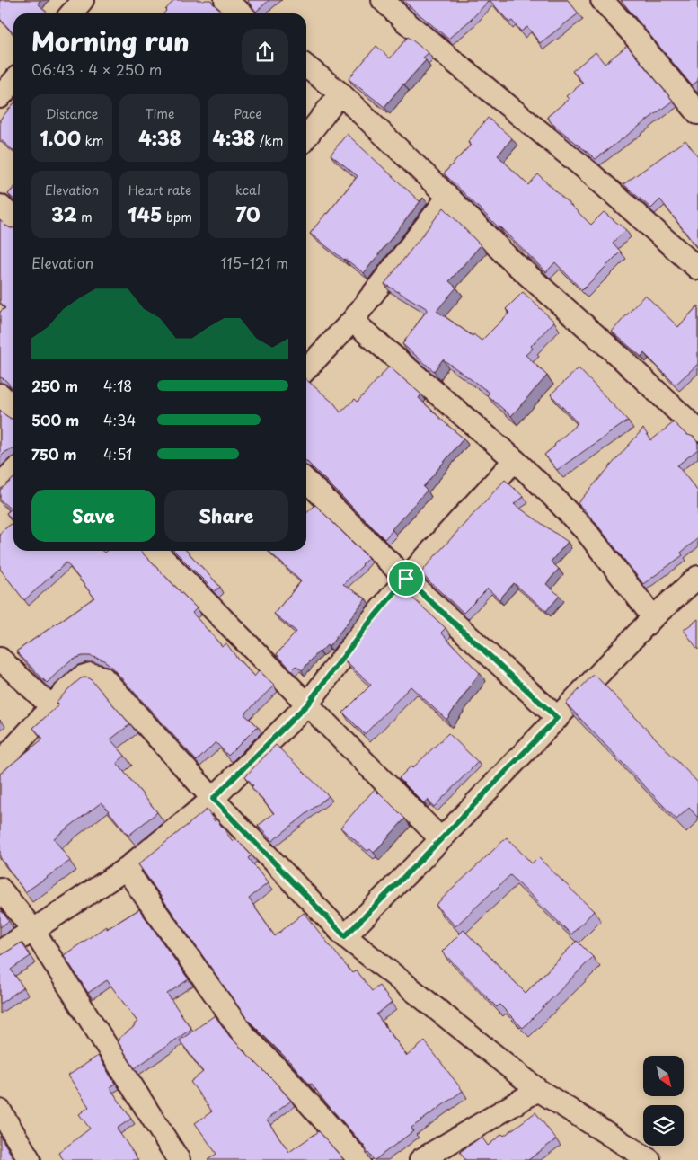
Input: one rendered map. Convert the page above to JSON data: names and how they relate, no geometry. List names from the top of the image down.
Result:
{
  "north": "bottom right",
  "page": {
    "heading": ["Morning run", "06:43 · 4 × 250 m"],
    "stats": [
      ["Distance", "1.00 km"],
      ["Time", "4:38"],
      ["Pace", "4:38 /km"],
      ["Elevation", "32 m"],
      ["Heart rate", "145 bpm"],
      ["kcal", "70"]
    ],
    "chart": ["Elevation", "115–121 m"],
    "list": [
      {
        "name": "250 m",
        "note": "4:18"
      },
      {
        "name": "500 m",
        "note": "4:34"
      },
      {
        "name": "750 m",
        "note": "4:51"
      }
    ],
    "buttons": ["Save", "Share"]
  }
}
